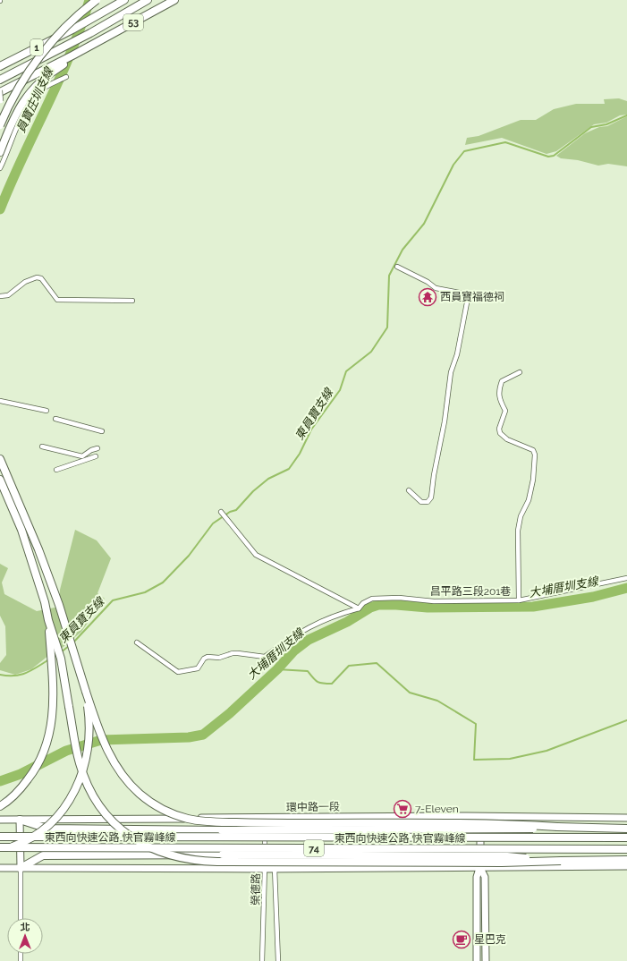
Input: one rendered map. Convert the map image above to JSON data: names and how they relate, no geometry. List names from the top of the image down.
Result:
{
  "streets": {
    "highway": [
      "53",
      "1",
      "東西向快速公路 快官霧峰線",
      "74"
    ],
    "street": ["昌平路三段201巷", "環中路一段", "榮德路"]
  },
  "crossings": [
    ["環中路一段", "74"],
    ["環中路一段", "榮德路"]
  ],
  "water": ["員寶庄圳支線", "東員寶支線", "大埔厝圳支線"],
  "places": {
    "temple": ["西員寶福德祠"],
    "supermarket": ["7-Eleven"],
    "cafe": ["星巴克"]
  },
  "north": "top"
}
